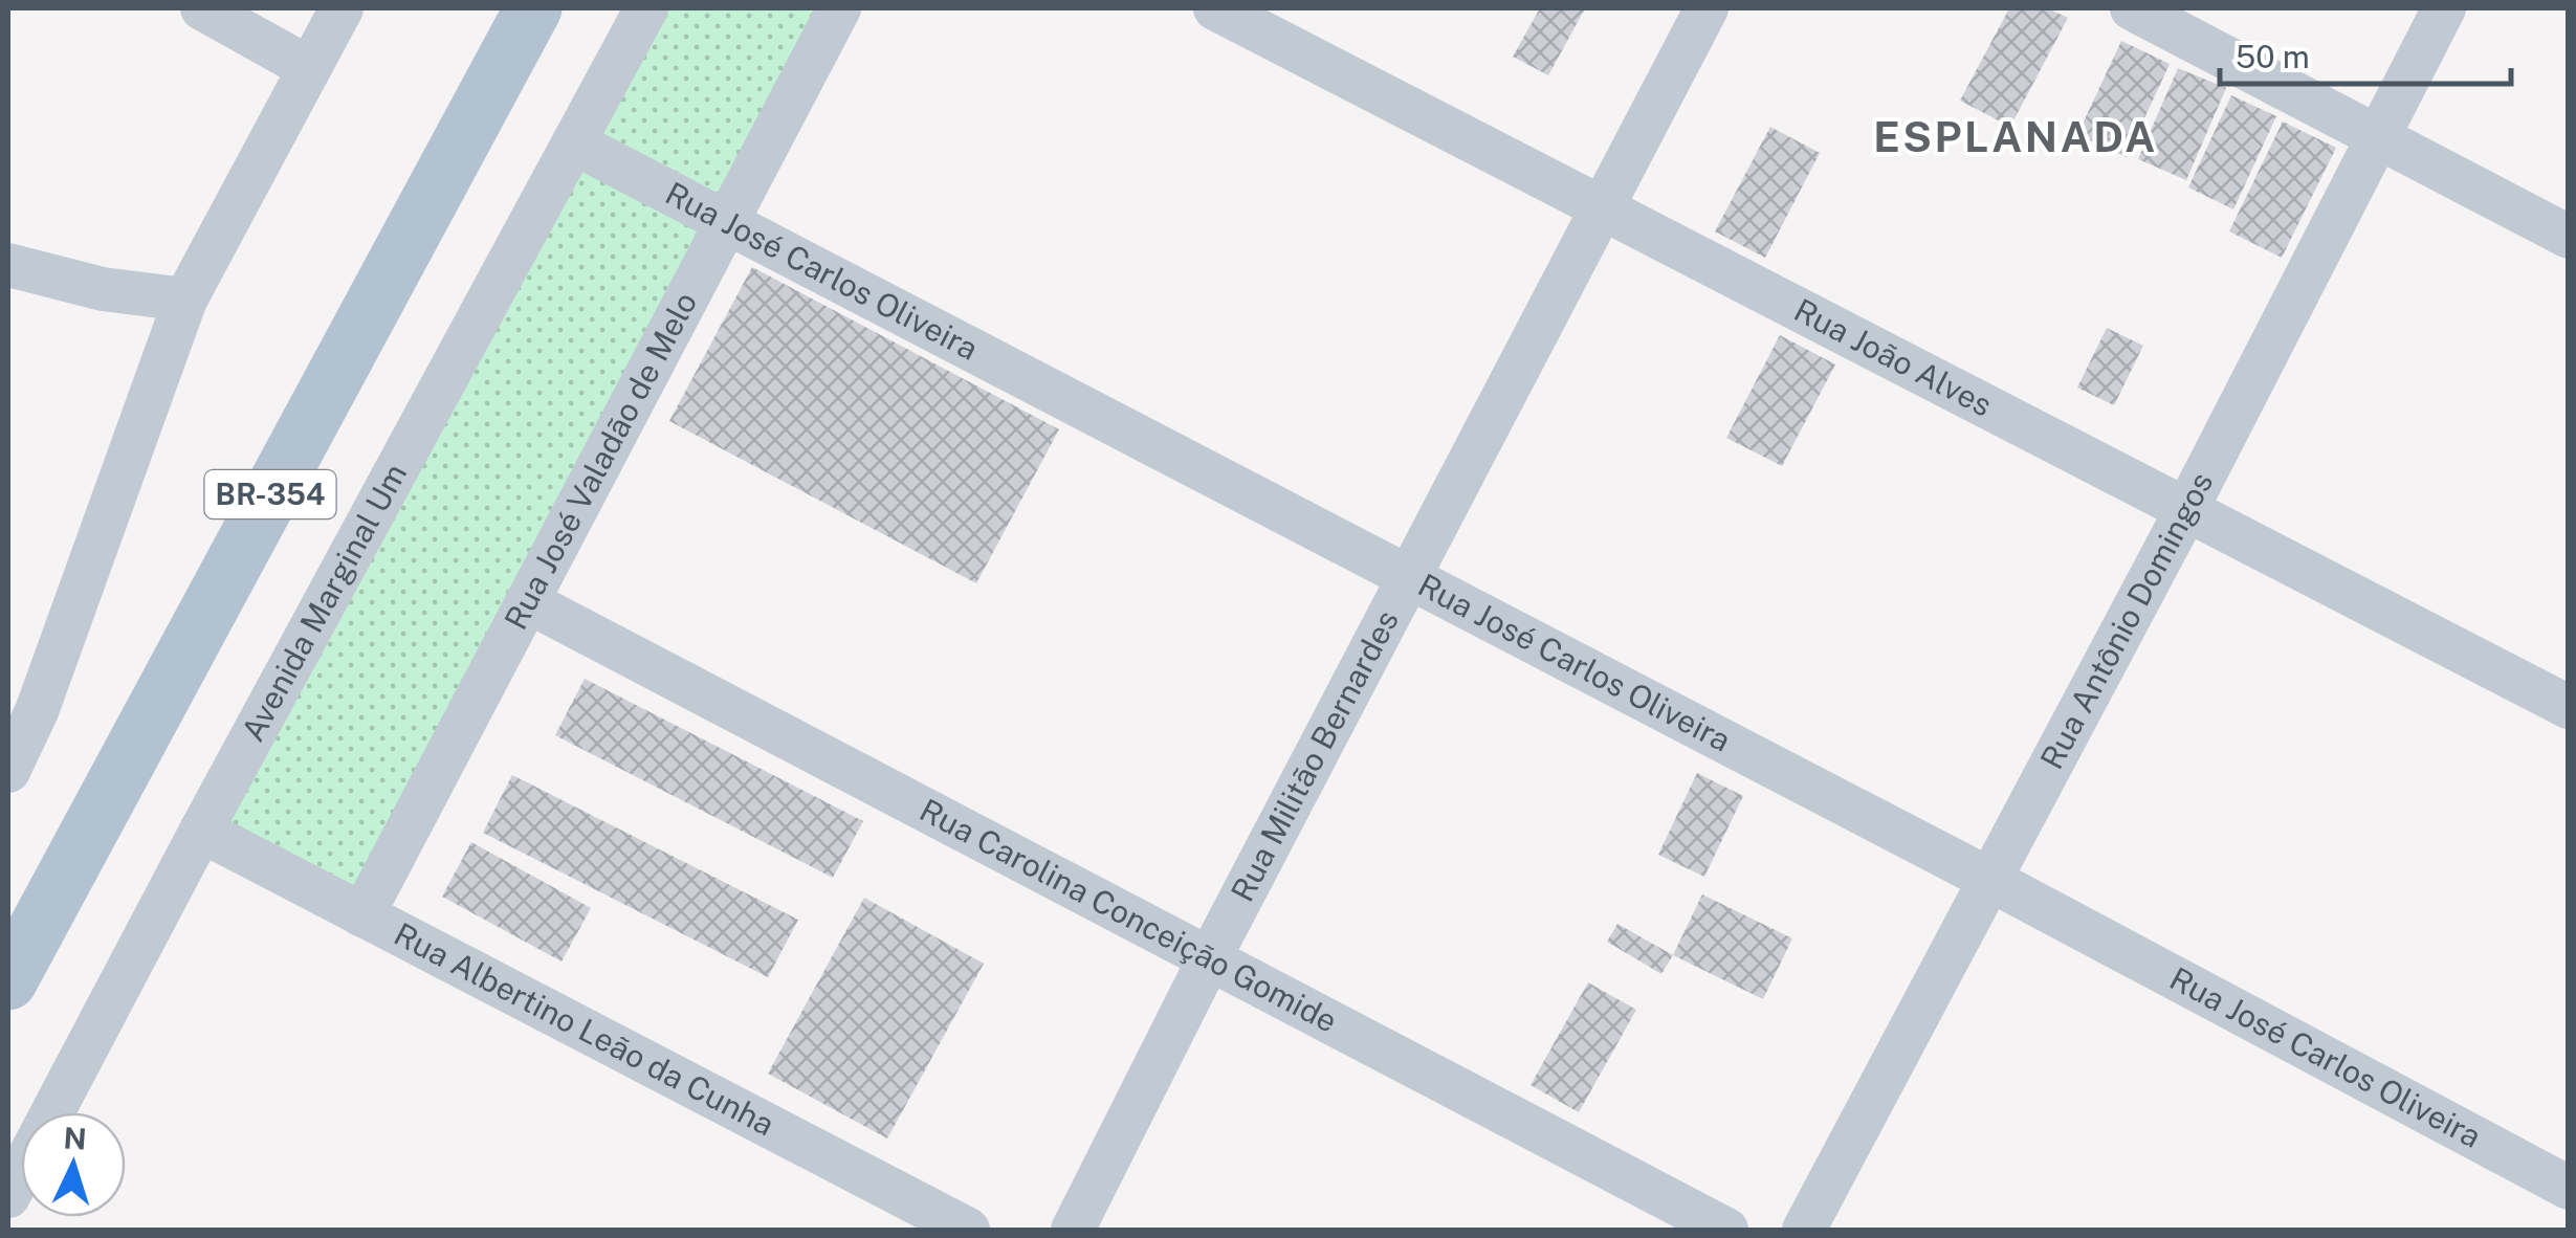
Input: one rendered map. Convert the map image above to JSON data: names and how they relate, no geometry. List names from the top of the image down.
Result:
{
  "streets": {
    "main road": ["BR-354"],
    "street": [
      "Rua José Carlos Oliveira",
      "Rua João Alves",
      "Rua José Valadão de Melo",
      "Avenida Marginal Um",
      "Rua Antônio Domingos",
      "Rua Militão Bernardes",
      "Rua Carolina Conceição Gomide",
      "Rua Albertino Leão da Cunha"
    ]
  },
  "crossings": [
    ["Rua José Carlos Oliveira", "Rua José Valadão de Melo"],
    ["Rua José Carlos Oliveira", "Avenida Marginal Um"],
    ["Rua José Carlos Oliveira", "Rua Antônio Domingos"],
    ["Rua José Carlos Oliveira", "Rua Militão Bernardes"],
    ["Rua João Alves", "Rua Antônio Domingos"],
    ["Rua João Alves", "Rua Militão Bernardes"],
    ["Rua José Valadão de Melo", "Rua Carolina Conceição Gomide"],
    ["Rua José Valadão de Melo", "Rua Albertino Leão da Cunha"],
    ["Avenida Marginal Um", "Rua Albertino Leão da Cunha"],
    ["Rua Militão Bernardes", "Rua Carolina Conceição Gomide"]
  ],
  "districts": ["ESPLANADA"],
  "scale_bar": "50 m",
  "north": "top"
}
